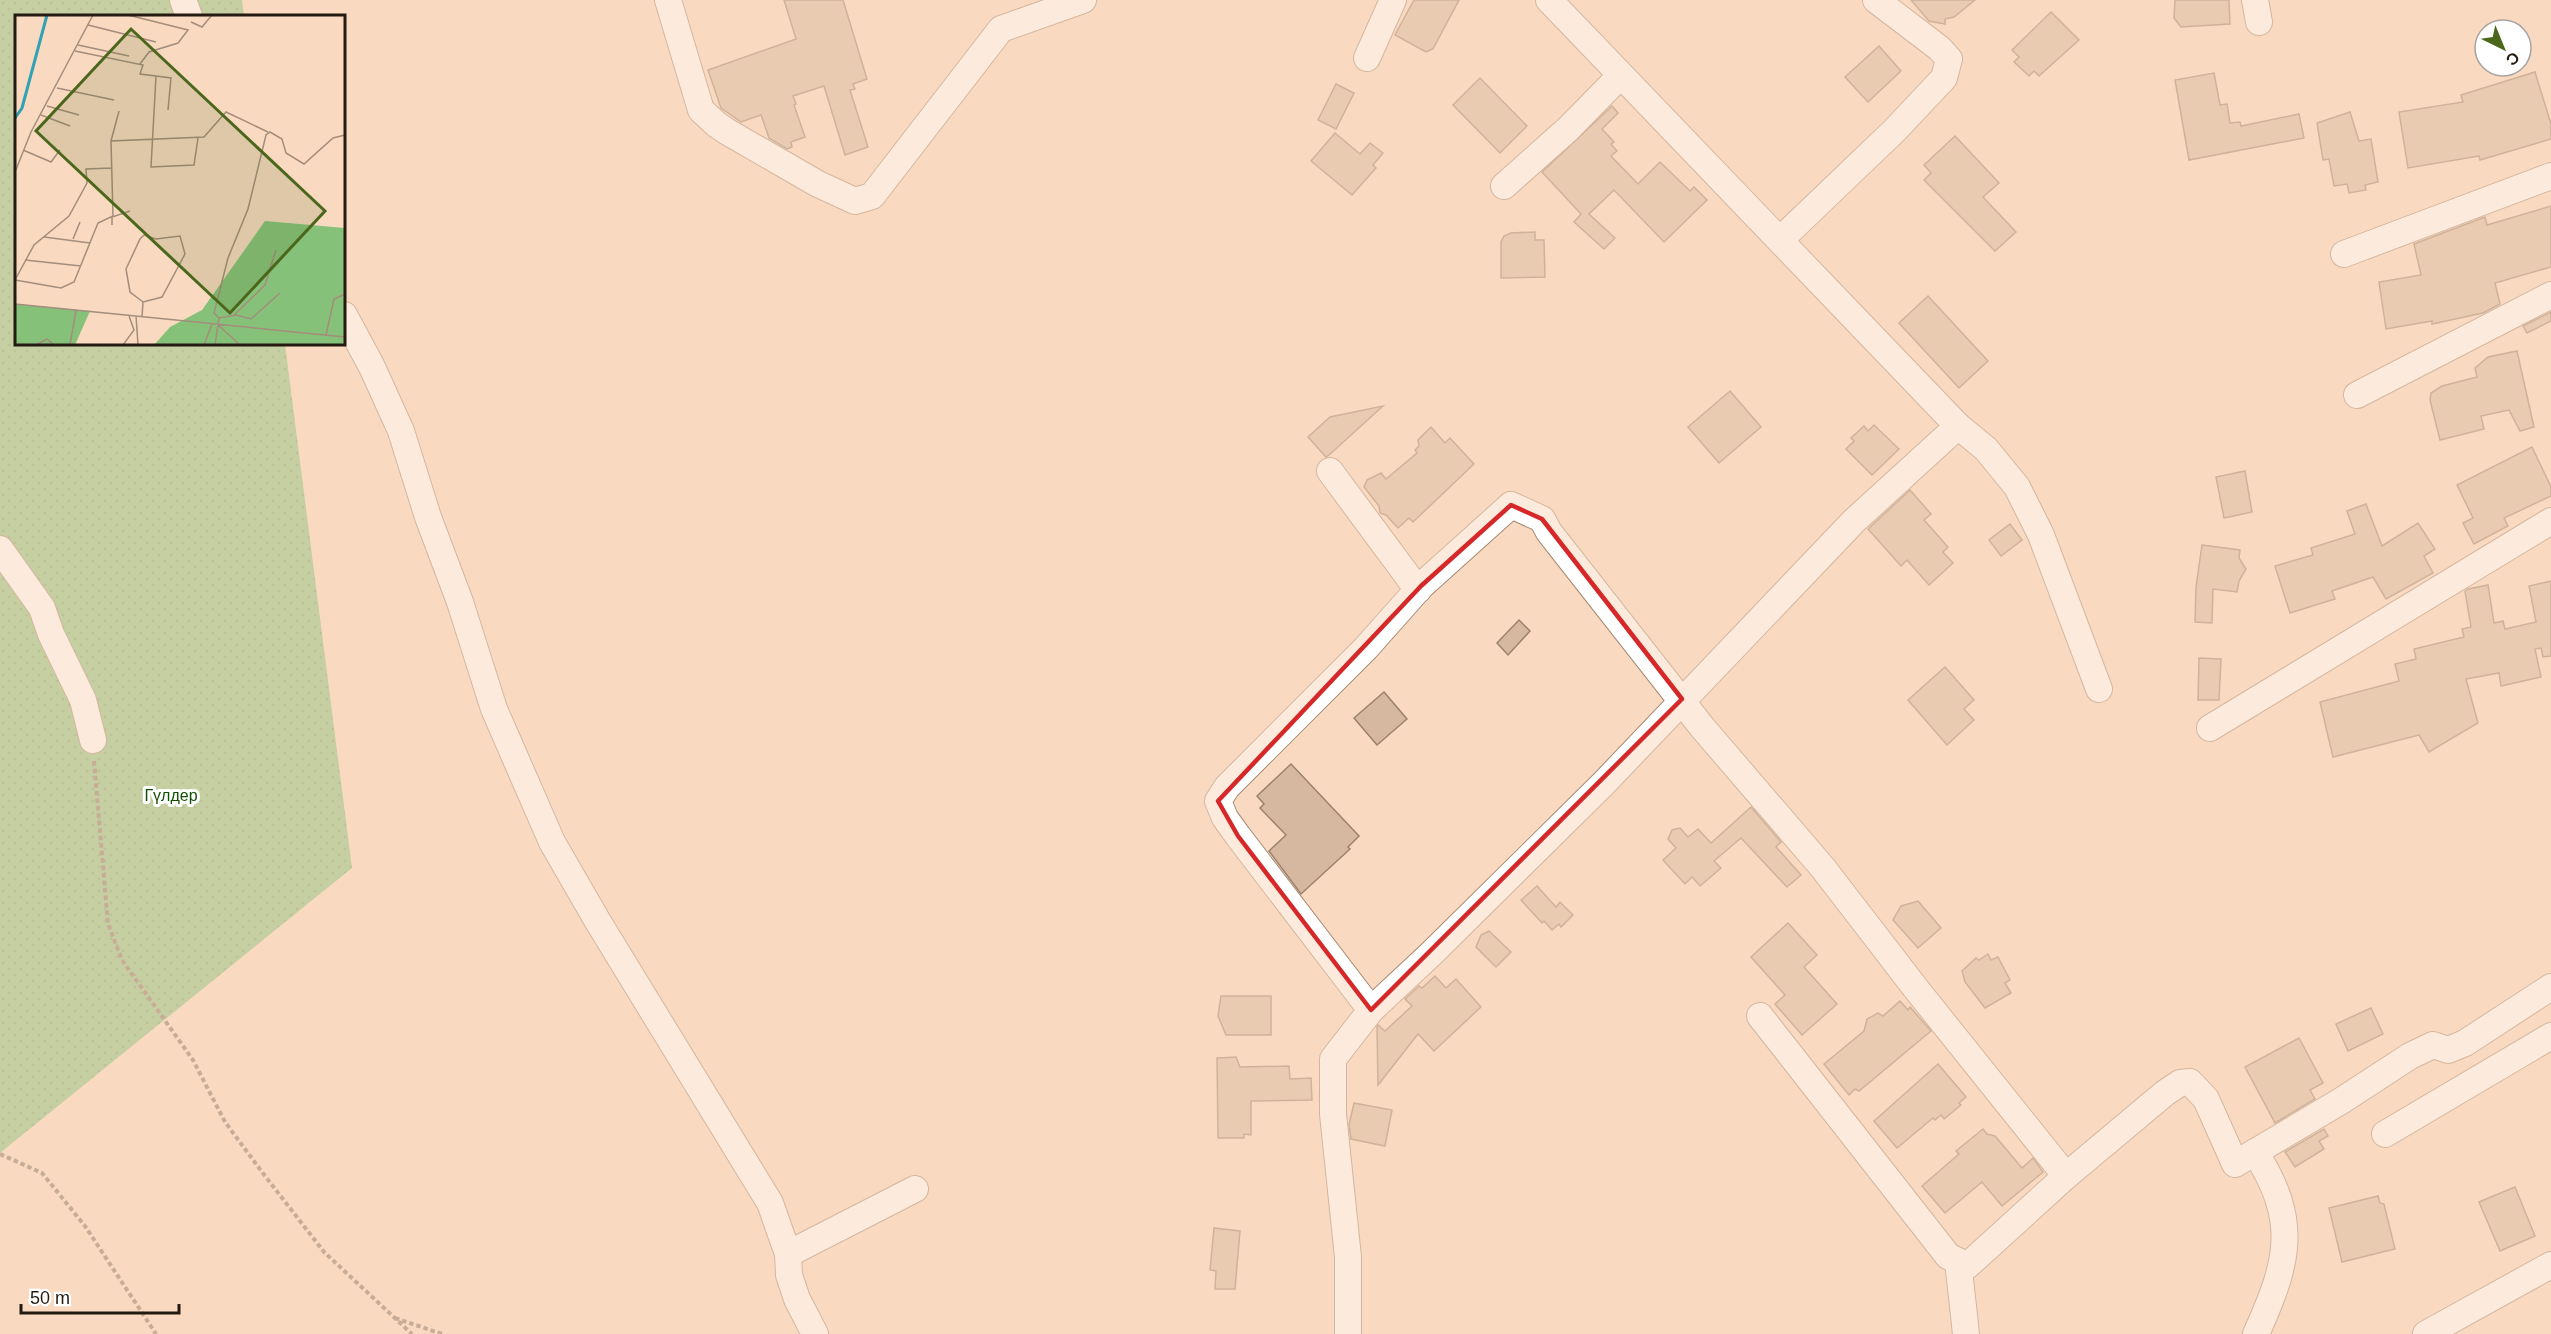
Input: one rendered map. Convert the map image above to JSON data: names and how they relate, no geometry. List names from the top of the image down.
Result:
{
  "parks": ["Гүлдер"],
  "scale_bar": "50 m",
  "north": "bottom right"
}
